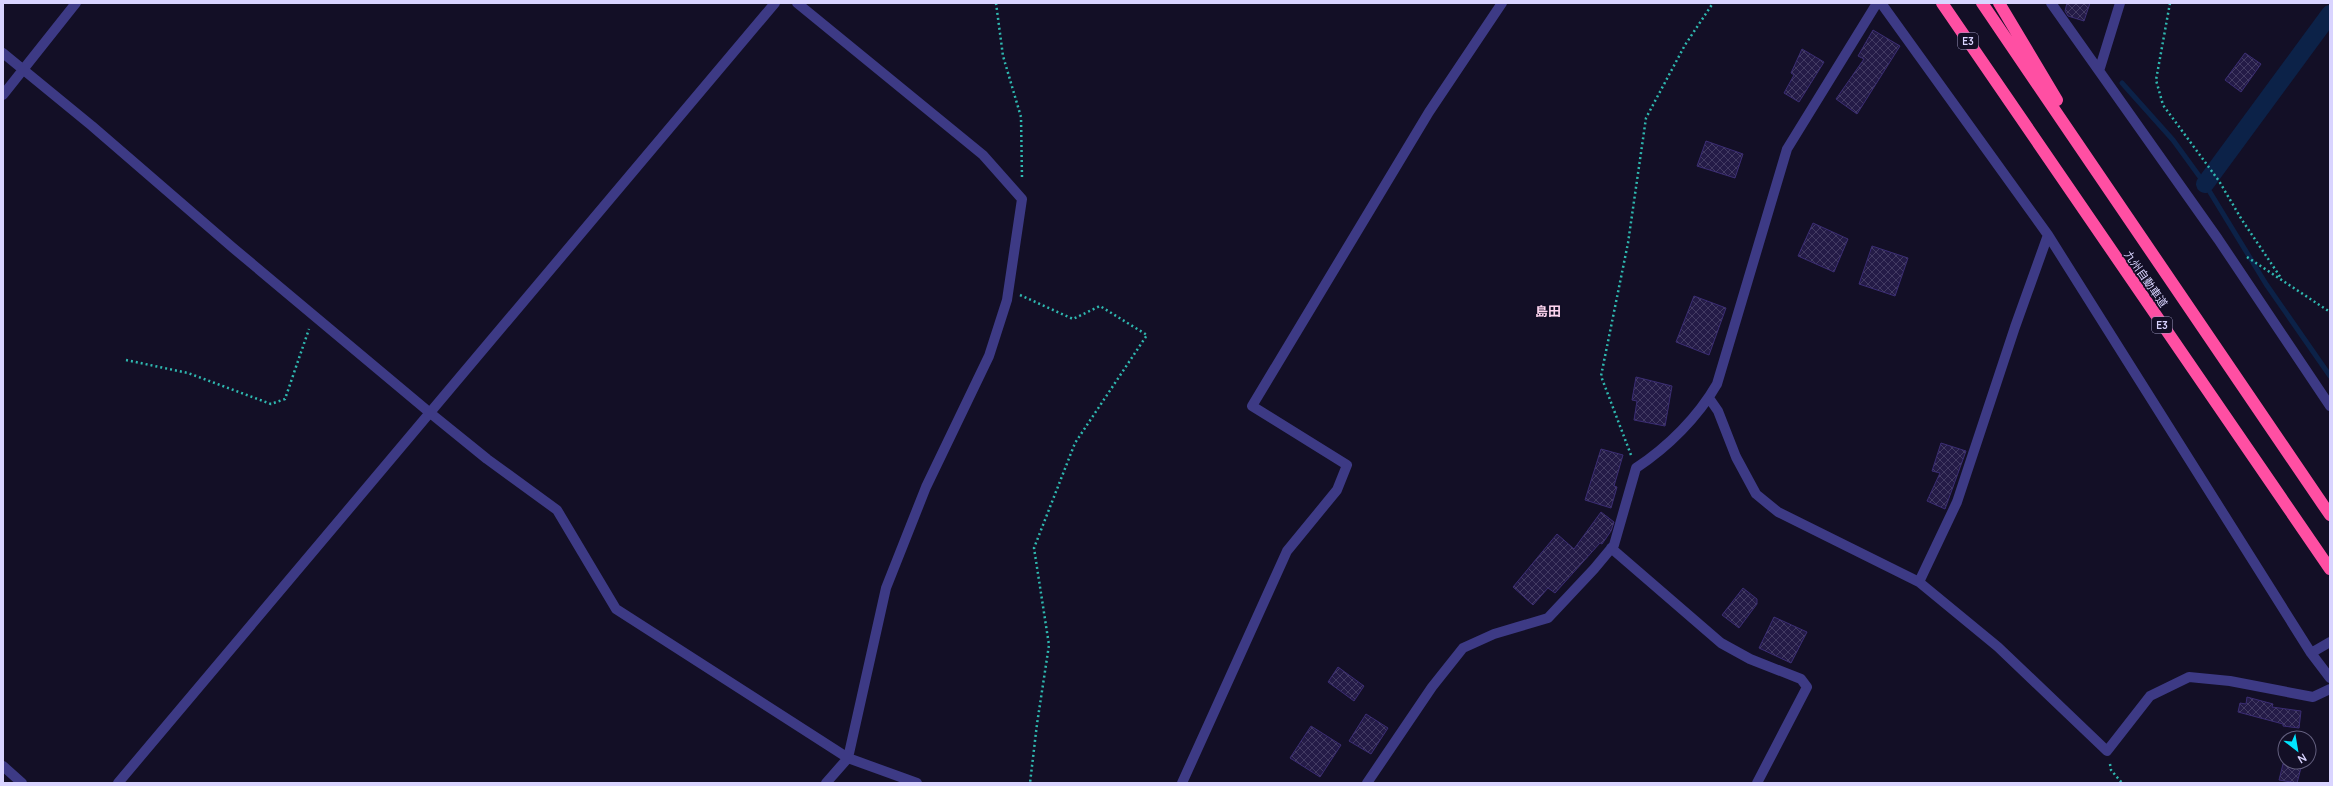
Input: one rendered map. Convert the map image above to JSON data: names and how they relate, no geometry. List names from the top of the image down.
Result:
{
  "streets": {
    "highway": ["E3", "九州自動車道"]
  },
  "districts": ["島田"],
  "north": "bottom right"
}
